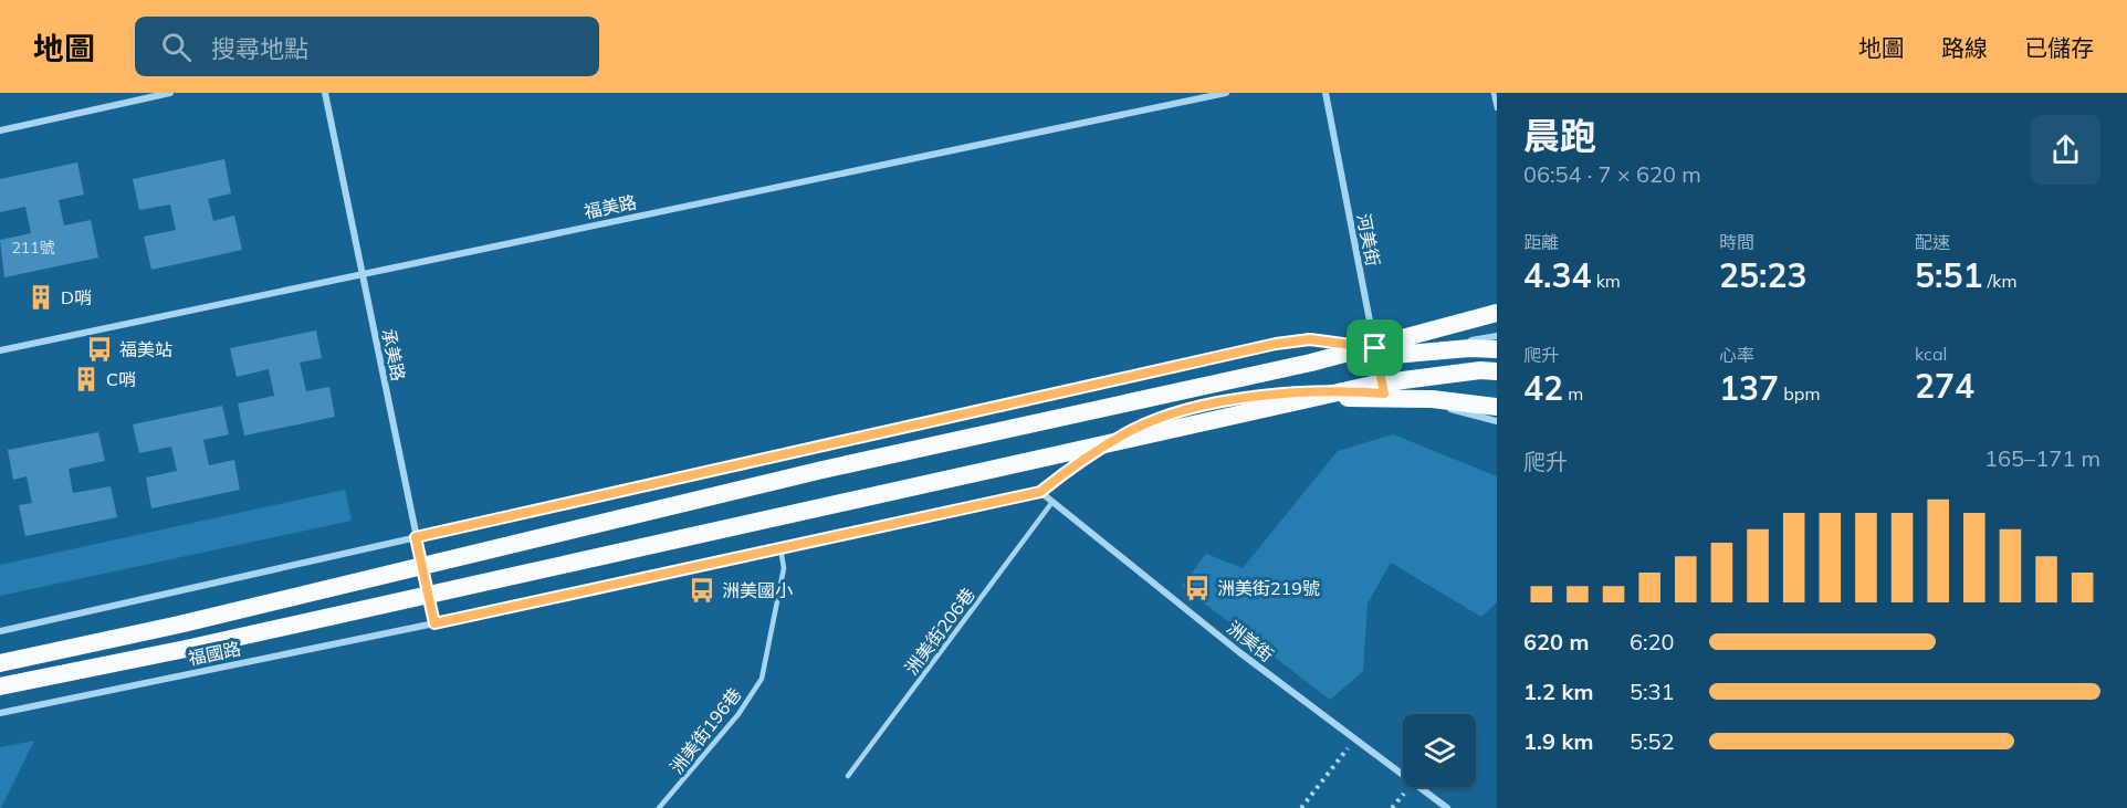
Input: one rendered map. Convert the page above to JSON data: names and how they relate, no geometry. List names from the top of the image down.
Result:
{
  "streets": {
    "street": [
      "福美路",
      "河美街",
      "承美路",
      "洲美街",
      "福國路"
    ],
    "lane": ["洲美街206巷", "洲美街196巷"]
  },
  "crossings": [
    ["福美路", "承美路"],
    ["承美路", "福國路"],
    ["洲美街206巷", "洲美街"]
  ],
  "places": {
    "building": ["D哨", "C哨"],
    "bus stop": ["福美站", "洲美街219號", "洲美國小"]
  },
  "house_numbers": ["211號"],
  "page": {
    "header": "地圖",
    "search": "搜尋地點",
    "nav": ["地圖", "路線", "已儲存"],
    "heading": ["晨跑", "06:54 · 7 × 620 m"],
    "stats": [
      ["距離", "4.34 km"],
      ["時間", "25:23"],
      ["配速", "5:51 /km"],
      ["爬升", "42 m"],
      ["心率", "137 bpm"],
      ["kcal", "274"]
    ],
    "chart": ["爬升", "165–171 m"],
    "list": [
      {
        "name": "620 m",
        "note": "6:20"
      },
      {
        "name": "1.2 km",
        "note": "5:31"
      },
      {
        "name": "1.9 km",
        "note": "5:52"
      }
    ]
  }
}
